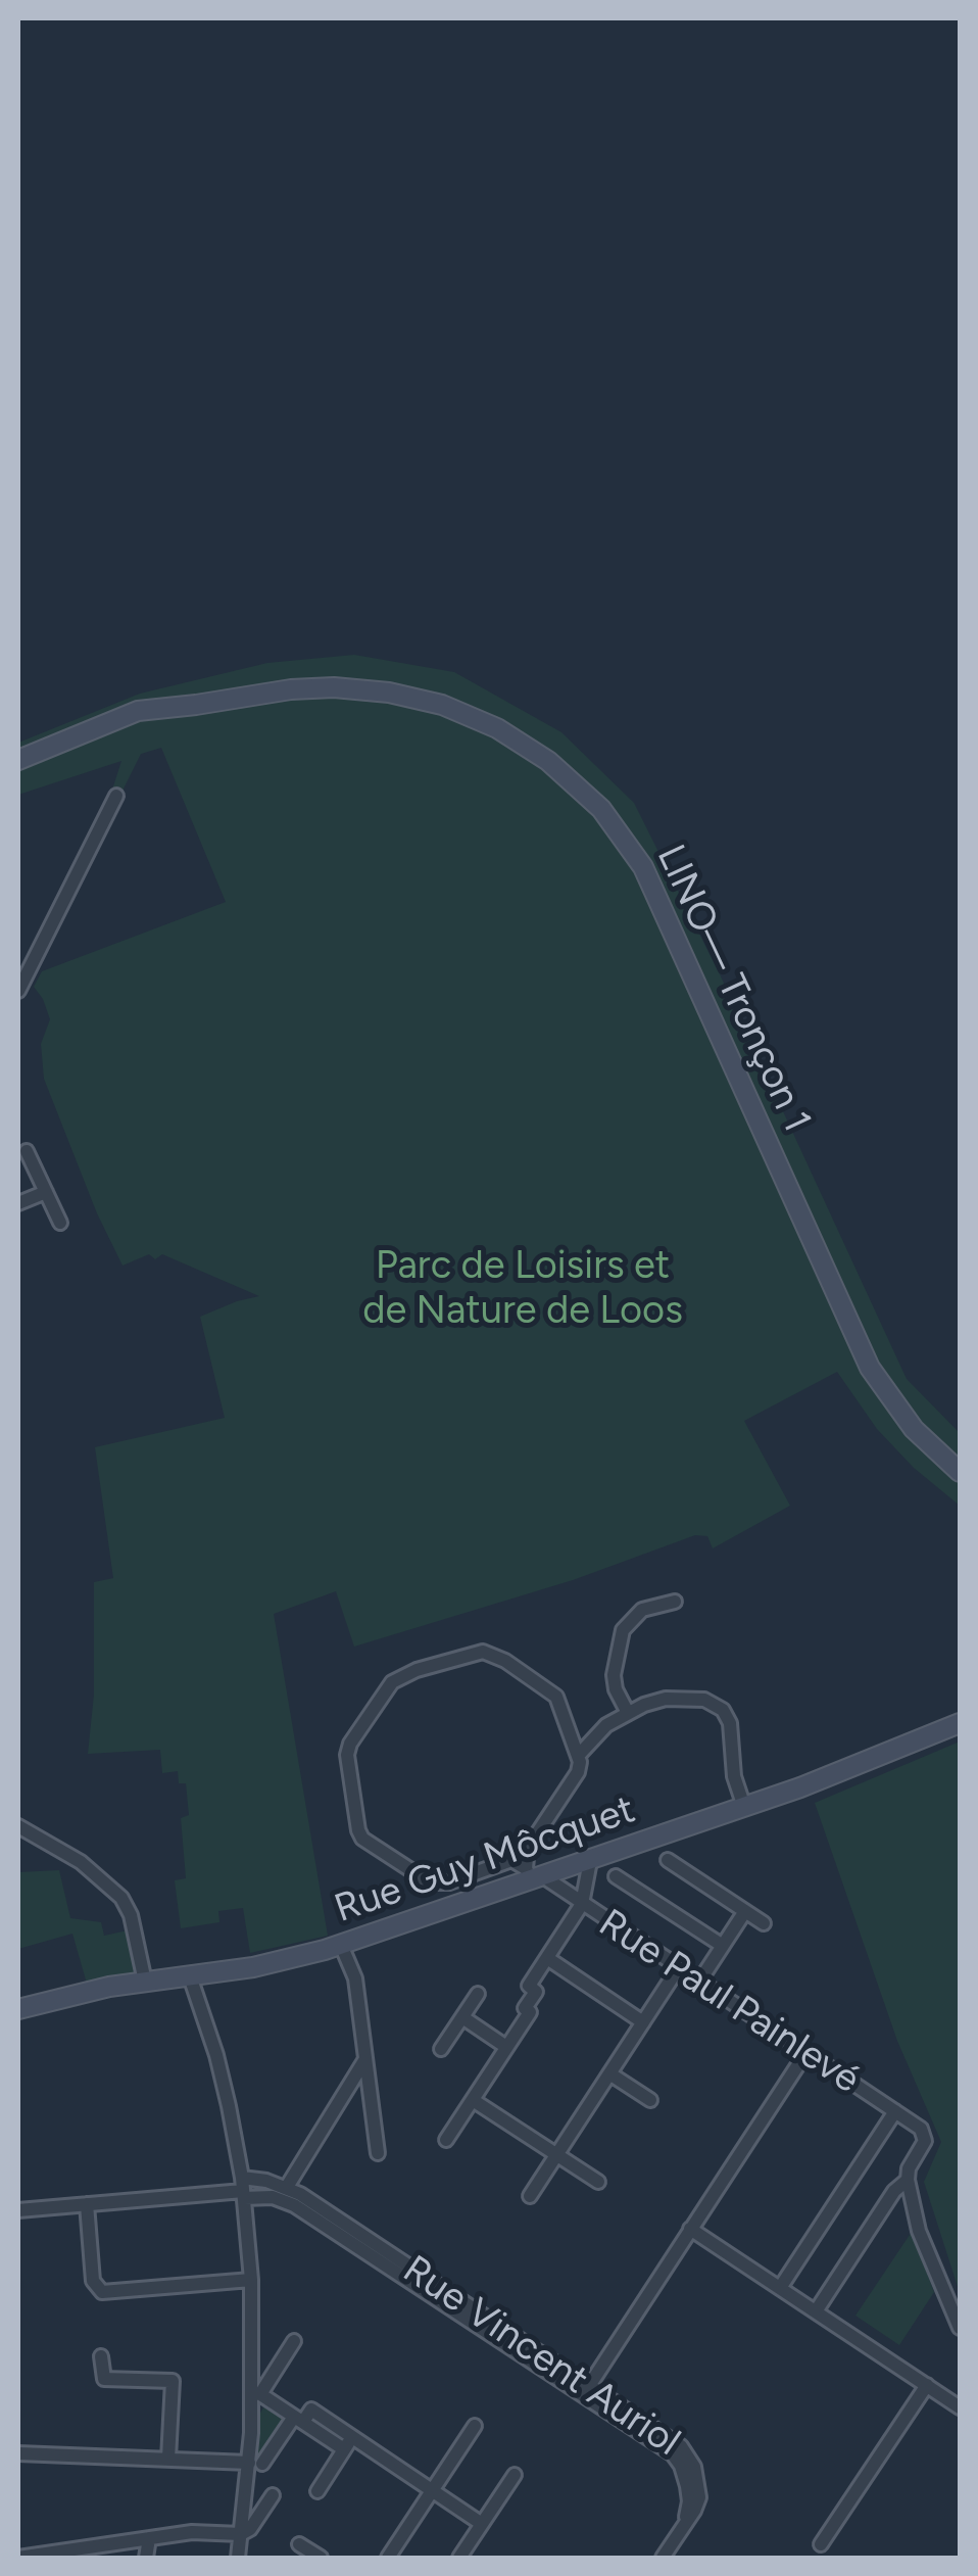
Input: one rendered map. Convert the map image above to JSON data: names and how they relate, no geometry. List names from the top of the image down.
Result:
{
  "streets": {
    "main road": ["LINO— Tronçon 1", "Rue Guy Môcquet"],
    "street": ["Rue Paul Painlevé", "Rue Vincent Auriol"]
  },
  "crossings": [
    ["Rue Guy Môcquet", "Rue Paul Painlevé"]
  ],
  "parks": ["Parc de Loisirs et de Nature de Loos"]
}
